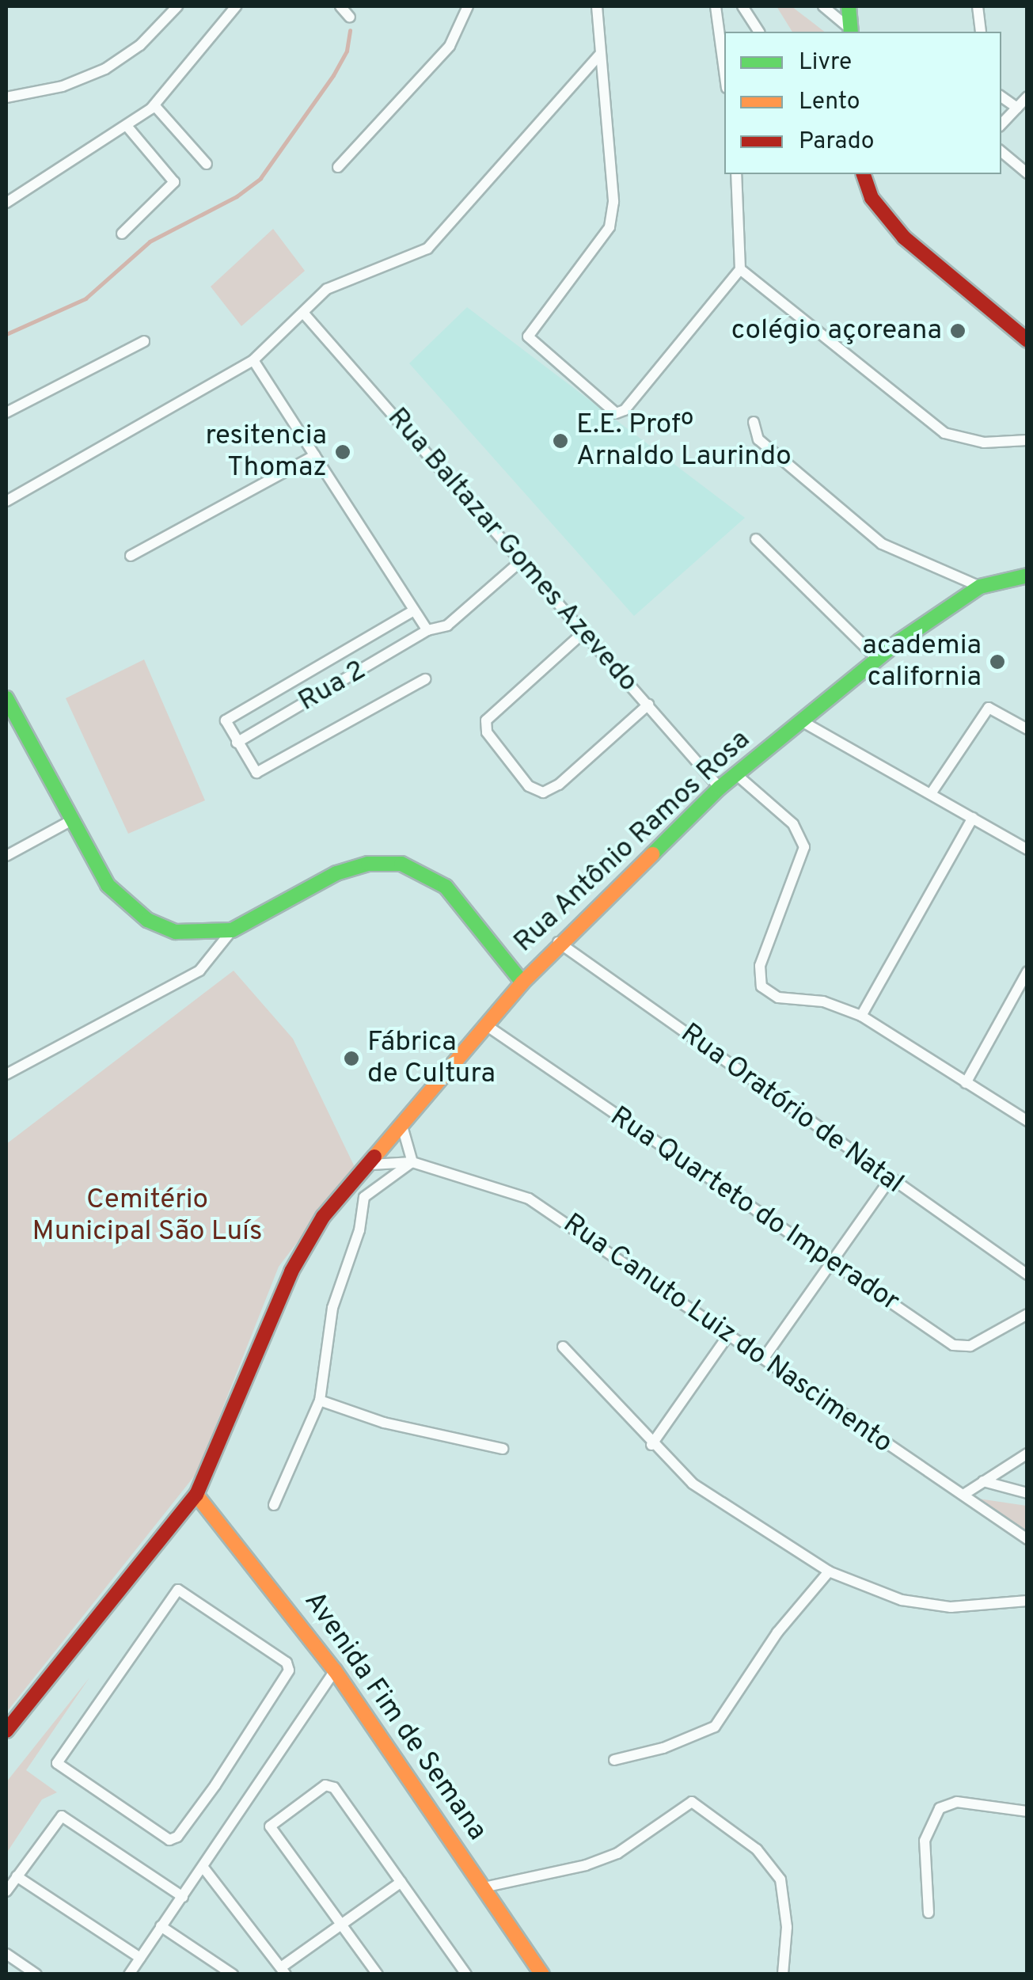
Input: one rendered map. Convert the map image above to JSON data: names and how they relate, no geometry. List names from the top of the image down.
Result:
{
  "streets": {
    "main road": ["Rua Antônio Ramos Rosa", "Avenida Fim de Semana"],
    "street": [
      "Rua Baltazar Gomes Azevedo",
      "Rua 2",
      "Rua Oratório de Natal",
      "Rua Quarteto do Imperador",
      "Rua Canuto Luiz do Nascimento"
    ]
  },
  "crossings": [
    ["Rua Baltazar Gomes Azevedo", "Rua 2"],
    ["Rua Baltazar Gomes Azevedo", "Rua Antônio Ramos Rosa"],
    ["Rua Antônio Ramos Rosa", "Rua Oratório de Natal"],
    ["Rua Antônio Ramos Rosa", "Rua Quarteto do Imperador"],
    ["Rua Antônio Ramos Rosa", "Rua Canuto Luiz do Nascimento"],
    ["Rua Antônio Ramos Rosa", "Avenida Fim de Semana"]
  ],
  "parks": ["Cemitério Municipal São Luís"],
  "places": [
    "colégio açoreana",
    "E.E. Profº Arnaldo Laurindo",
    "resitencia Thomaz",
    "academia california",
    "Fábrica de Cultura"
  ],
  "legend": ["Livre", "Lento", "Parado"]
}
